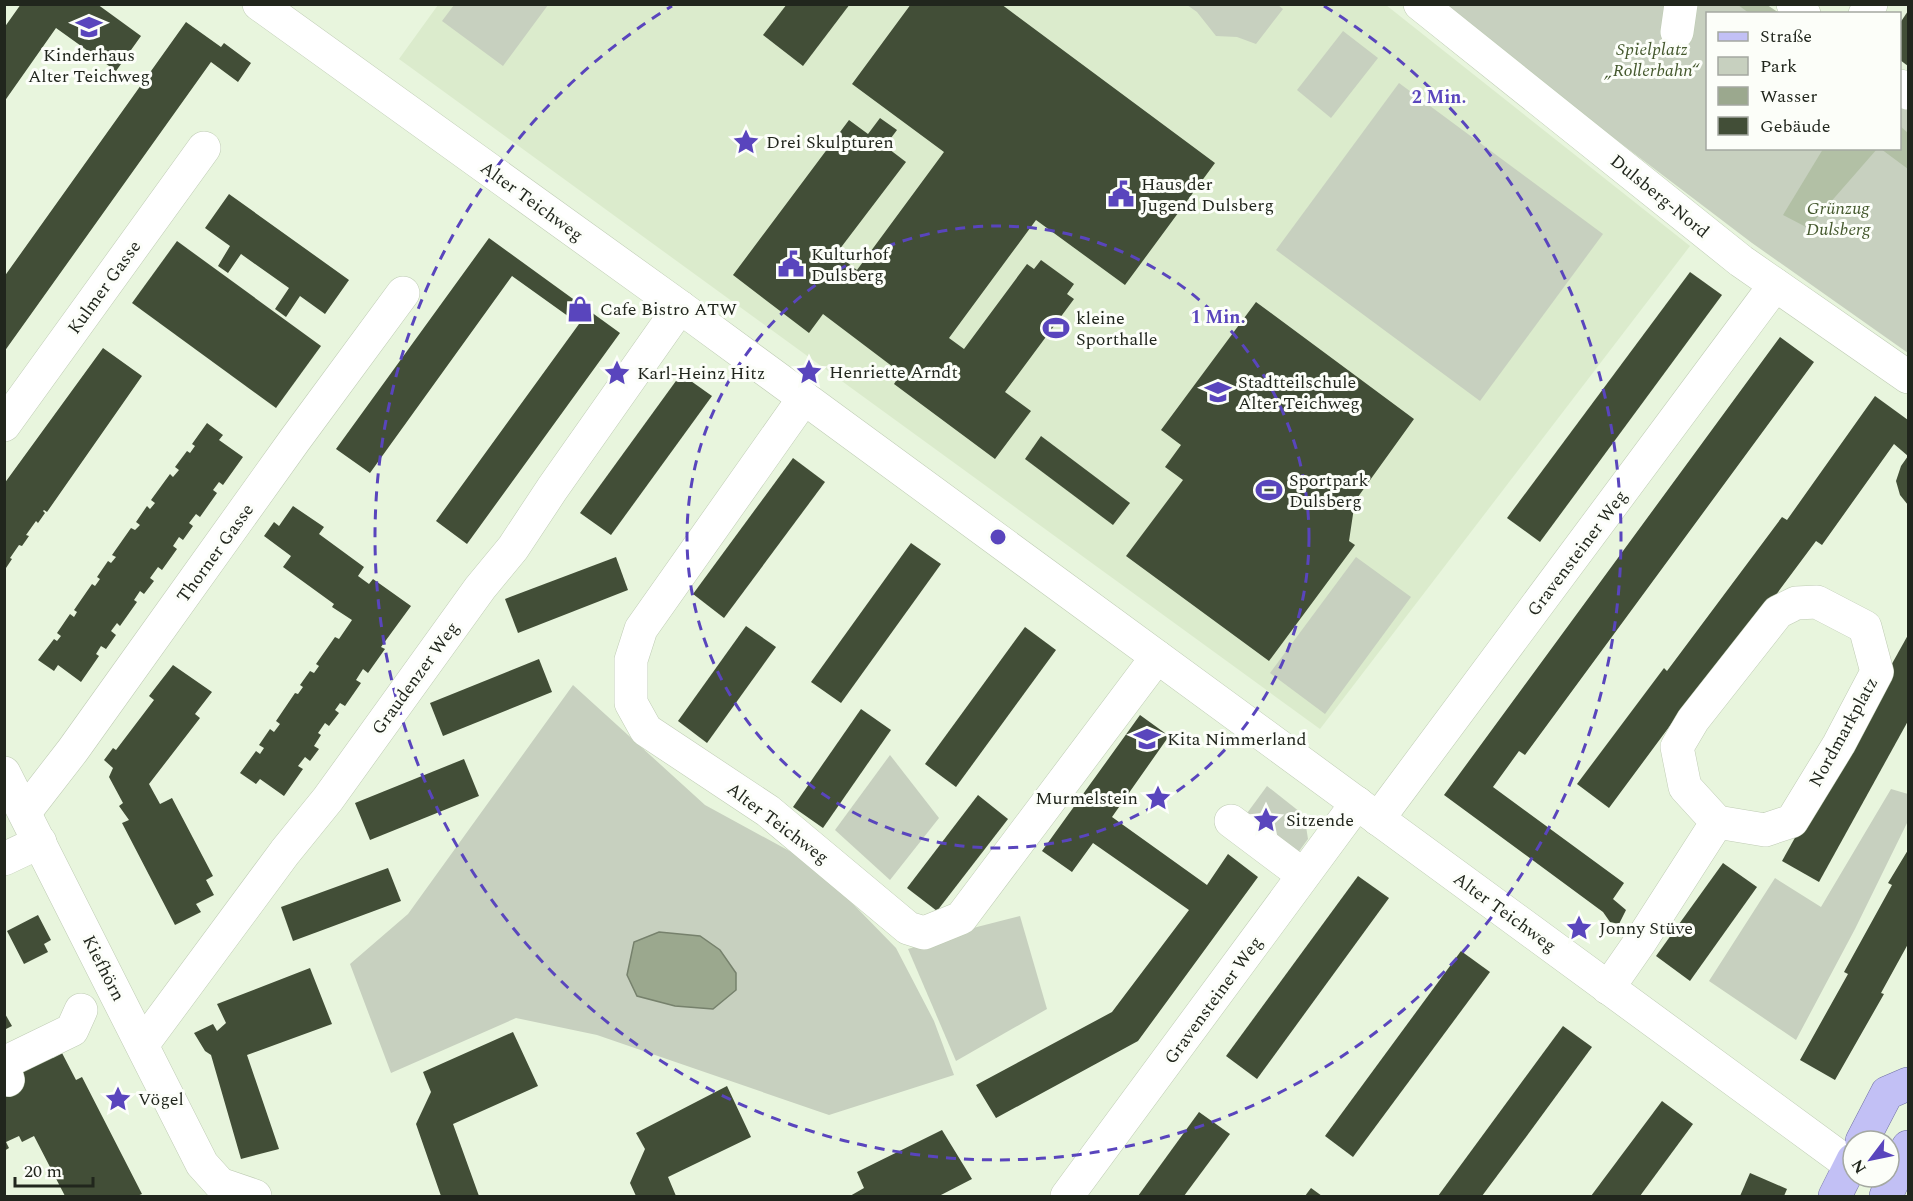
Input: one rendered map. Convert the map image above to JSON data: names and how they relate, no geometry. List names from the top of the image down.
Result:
{
  "streets": {
    "street": [
      "Dulsberg-Nord",
      "Alter Teichweg",
      "Kulmer Gasse",
      "Thorner Gasse",
      "Gravensteiner Weg",
      "Graudenzer Weg",
      "Nordmarkplatz",
      "Kiefhörn"
    ]
  },
  "crossings": [
    ["Dulsberg-Nord", "Gravensteiner Weg"],
    ["Alter Teichweg", "Gravensteiner Weg"],
    ["Alter Teichweg", "Graudenzer Weg"],
    ["Thorner Gasse", "Kiefhörn"],
    ["Graudenzer Weg", "Kiefhörn"]
  ],
  "parks": ["Spielplatz „Rollerbahn“", "Grünzug Dulsberg"],
  "places": {
    "school or university": ["Kinderhaus Alter Teichweg", "Stadtteilschule Alter Teichweg", "Kita Nimmerland"],
    "place": [
      "Drei Skulpturen",
      "Henriette Arndt",
      "Karl-Heinz Hitz",
      "Murmelstein",
      "Sitzende",
      "Jonny Stüve",
      "Vögel"
    ],
    "public building": ["Haus der Jugend Dulsberg", "Kulturhof Dulsberg"],
    "shop": ["Cafe Bistro ATW"],
    "sports": ["kleine Sporthalle", "Sportpark Dulsberg"]
  },
  "legend": [
    "Straße",
    "Park",
    "Wasser",
    "Gebäude"
  ],
  "scale_bar": "20 m",
  "north": "bottom left",
  "rings": ["2 Min.", "1 Min."]
}
